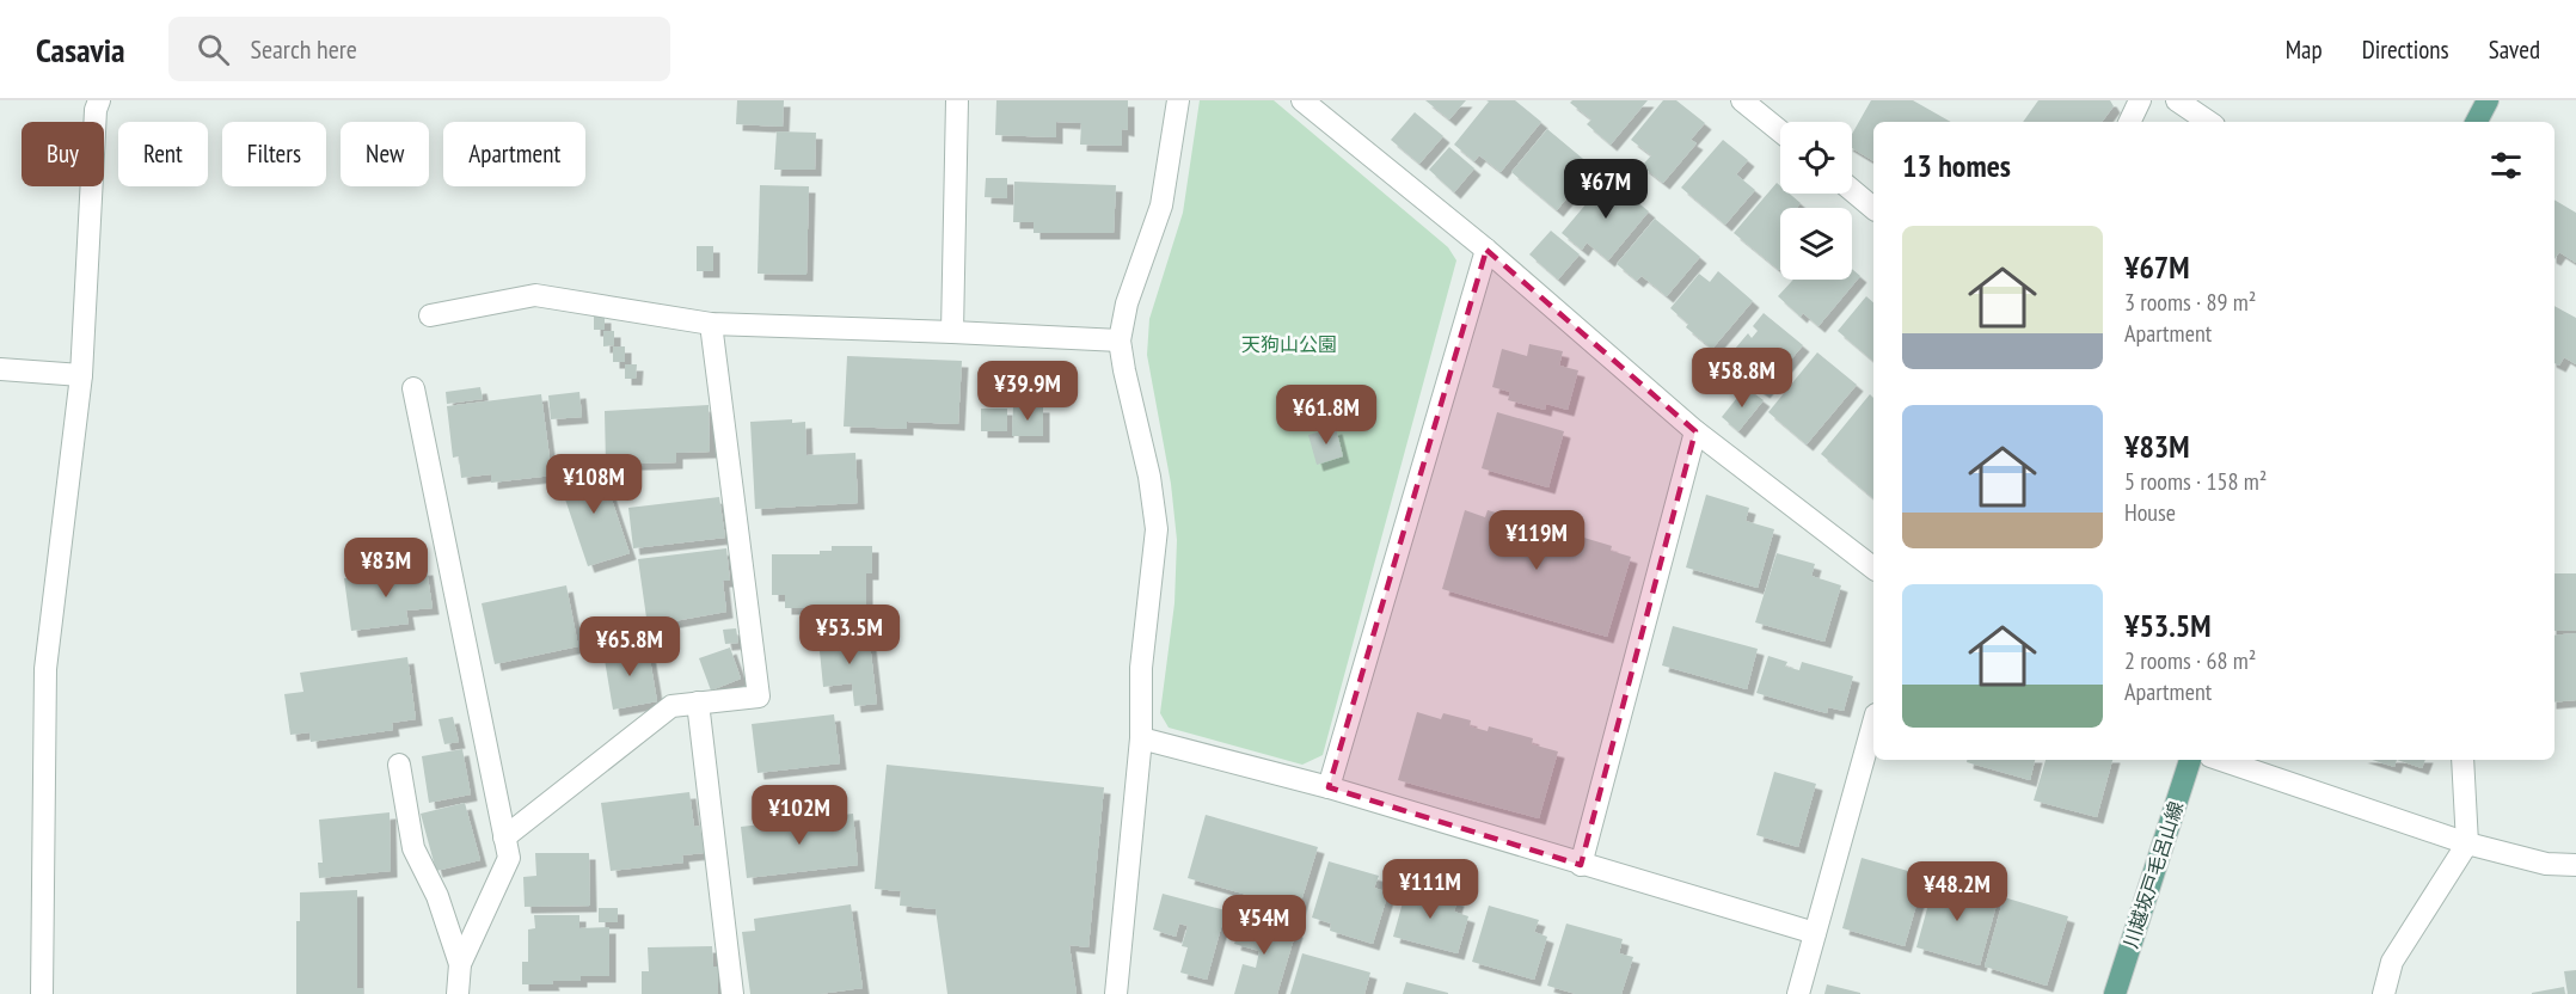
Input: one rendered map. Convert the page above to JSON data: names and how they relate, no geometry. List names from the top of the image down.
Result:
{
  "streets": {
    "main road": ["川越坂戸毛呂山線"]
  },
  "parks": ["天狗山公園"],
  "page": {
    "header": "Casavia",
    "search": "Search here",
    "nav": ["Map", "Directions", "Saved"],
    "chip": [
      "Buy",
      "Rent",
      "Filters",
      "New",
      "Apartment"
    ],
    "heading": "13 homes",
    "price": [
      "¥67M",
      "¥58.8M",
      "¥39.9M",
      "¥61.8M",
      "¥108M",
      "¥119M",
      "¥83M",
      "¥53.5M",
      "¥65.8M",
      "¥102M",
      "¥111M",
      "¥48.2M",
      "¥54M"
    ],
    "list": [
      {
        "name": "¥67M",
        "note": "3 rooms · 89 m² · Apartment"
      },
      {
        "name": "¥83M",
        "note": "5 rooms · 158 m² · House"
      },
      {
        "name": "¥53.5M",
        "note": "2 rooms · 68 m² · Apartment"
      }
    ]
  }
}
